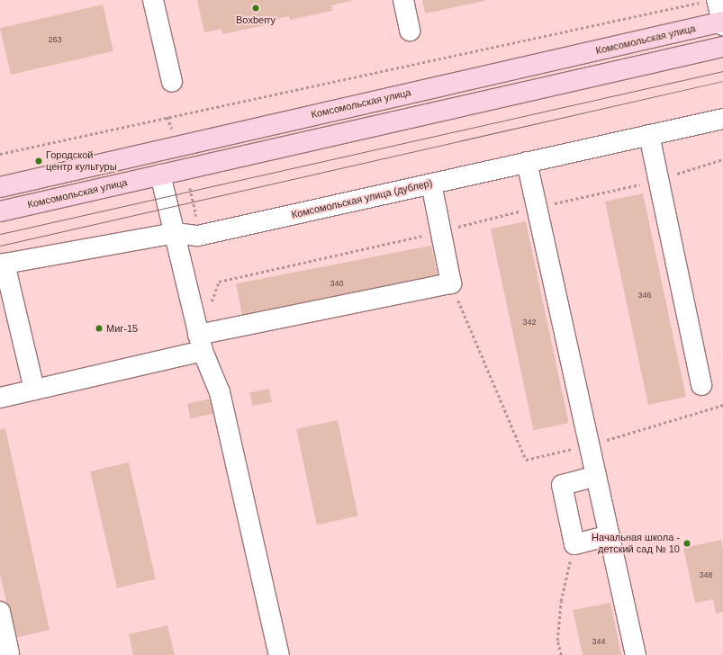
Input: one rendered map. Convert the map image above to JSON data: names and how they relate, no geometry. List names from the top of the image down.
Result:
{
  "streets": {
    "main road": ["Комсомольская улица"],
    "street": ["Комсомольская улица (дублер)"]
  },
  "places": [
    "Boxberry",
    "Городской центр культуры",
    "Миг-15",
    "Начальная школа - детский сад № 10"
  ],
  "house_numbers": [
    "263",
    "340",
    "346",
    "342",
    "348",
    "344"
  ]
}
